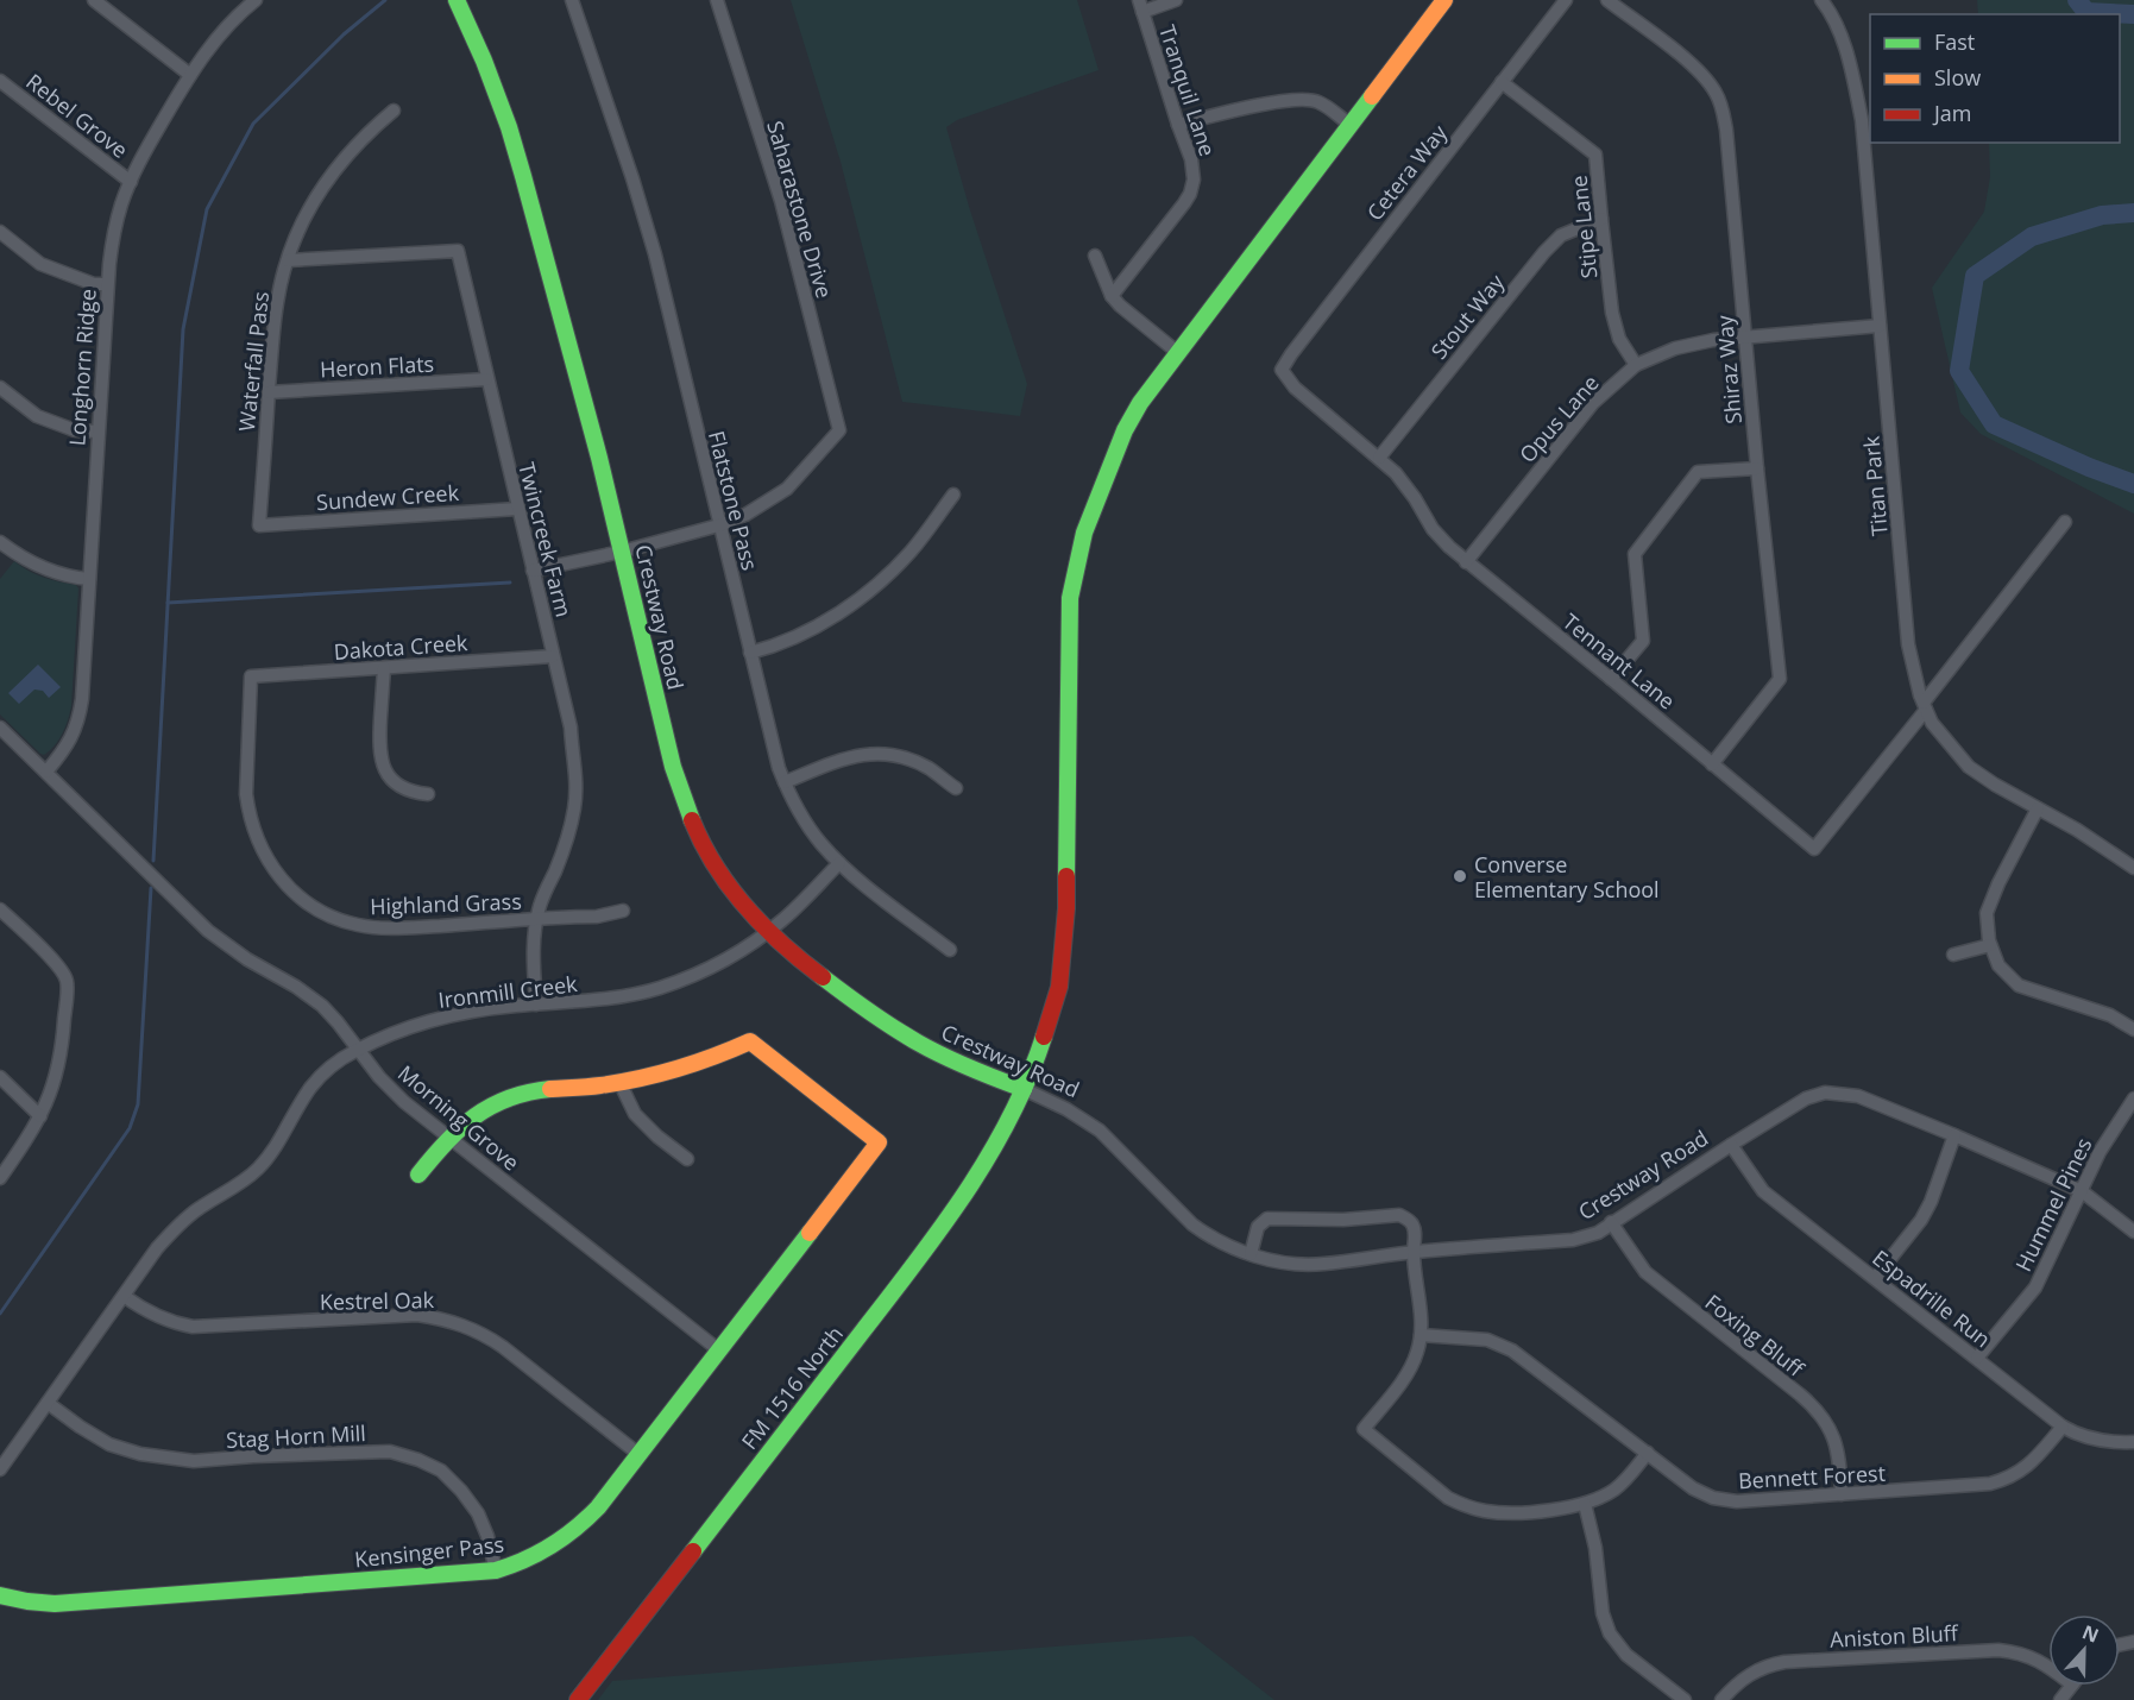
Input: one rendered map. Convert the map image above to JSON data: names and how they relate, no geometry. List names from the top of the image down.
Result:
{
  "streets": {
    "street": [
      "Tranquil Lane",
      "Rebel Grove",
      "Cetera Way",
      "Saharastone Drive",
      "Stipe Lane",
      "Stout Way",
      "Waterfall Pass",
      "Heron Flats",
      "Longhorn Ridge",
      "Shiraz Way",
      "Opus Lane",
      "Titan Park",
      "Sundew Creek",
      "Flatstone Pass",
      "Twincreek Farm",
      "Crestway Road",
      "Dakota Creek",
      "Tennant Lane",
      "Highland Grass",
      "Ironmill Creek",
      "Morning Grove",
      "Hummel Pines",
      "Espadrille Run",
      "Kestrel Oak",
      "Foxing Bluff",
      "FM 1516 North",
      "Stag Horn Mill",
      "Bennett Forest",
      "Kensinger Pass",
      "Aniston Bluff"
    ]
  },
  "crossings": [
    ["Rebel Grove", "Longhorn Ridge"],
    ["Cetera Way", "Stipe Lane"],
    ["Cetera Way", "Tennant Lane"],
    ["Saharastone Drive", "Flatstone Pass"],
    ["Stipe Lane", "Stout Way"],
    ["Stipe Lane", "Opus Lane"],
    ["Stout Way", "Tennant Lane"],
    ["Waterfall Pass", "Heron Flats"],
    ["Waterfall Pass", "Sundew Creek"],
    ["Waterfall Pass", "Twincreek Farm"],
    ["Heron Flats", "Twincreek Farm"],
    ["Longhorn Ridge", "Morning Grove"],
    ["Shiraz Way", "Opus Lane"],
    ["Shiraz Way", "Tennant Lane"],
    ["Opus Lane", "Titan Park"],
    ["Opus Lane", "Tennant Lane"],
    ["Titan Park", "Tennant Lane"],
    ["Sundew Creek", "Twincreek Farm"],
    ["Flatstone Pass", "Ironmill Creek"],
    ["Twincreek Farm", "Dakota Creek"],
    ["Twincreek Farm", "Highland Grass"],
    ["Twincreek Farm", "Ironmill Creek"],
    ["Crestway Road", "Ironmill Creek"],
    ["Crestway Road", "Hummel Pines"],
    ["Crestway Road", "Espadrille Run"],
    ["Crestway Road", "Foxing Bluff"],
    ["Crestway Road", "FM 1516 North"],
    ["Dakota Creek", "Highland Grass"],
    ["Ironmill Creek", "Morning Grove"],
    ["Ironmill Creek", "Kestrel Oak"],
    ["Ironmill Creek", "Stag Horn Mill"],
    ["Morning Grove", "Kensinger Pass"],
    ["Hummel Pines", "Espadrille Run"],
    ["Espadrille Run", "Bennett Forest"],
    ["Kestrel Oak", "Kensinger Pass"],
    ["Foxing Bluff", "Bennett Forest"],
    ["Stag Horn Mill", "Kensinger Pass"]
  ],
  "places": ["Converse Elementary School"],
  "legend": ["Fast", "Slow", "Jam"],
  "north": "top"
}
